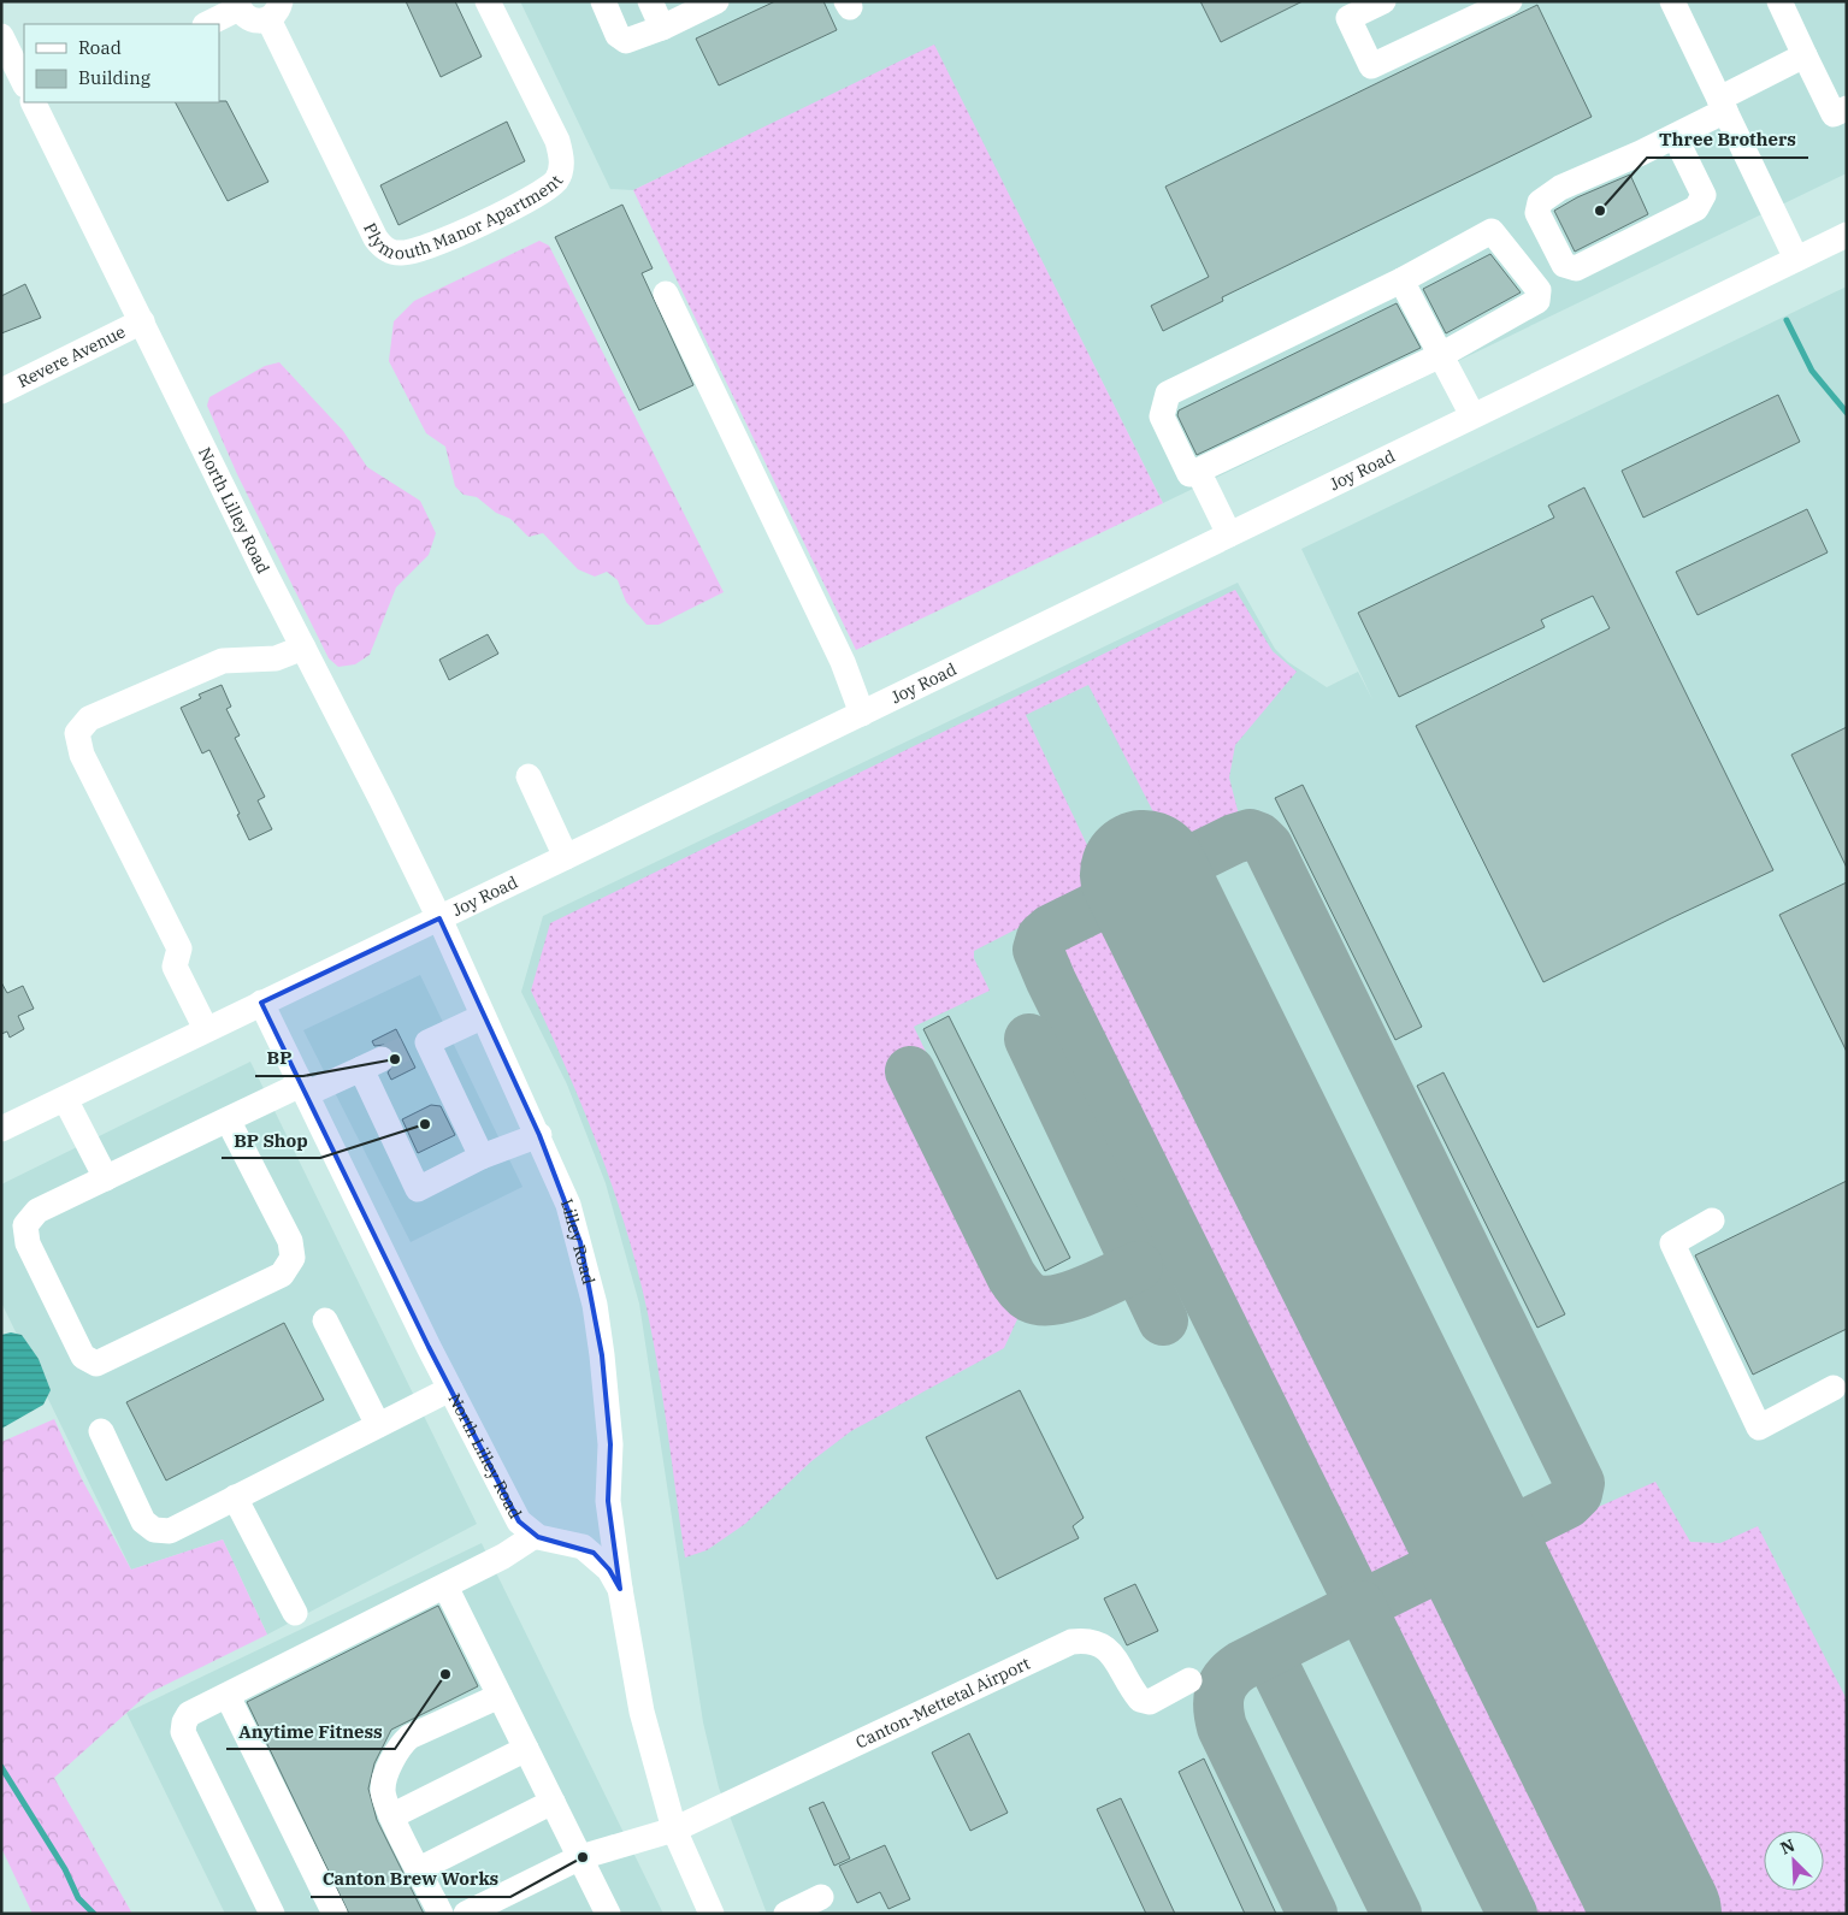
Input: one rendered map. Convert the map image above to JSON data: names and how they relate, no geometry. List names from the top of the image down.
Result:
{
  "streets": {
    "street": [
      "Plymouth Manor Apartment",
      "Revere Avenue",
      "Joy Road",
      "North Lilley Road",
      "Lilley Road",
      "Canton-Mettetal Airport"
    ]
  },
  "crossings": [
    ["Revere Avenue", "North Lilley Road"],
    ["Joy Road", "North Lilley Road"],
    ["Joy Road", "Lilley Road"],
    ["North Lilley Road", "Lilley Road"]
  ],
  "places": [
    "Three Brothers",
    "BP",
    "BP Shop",
    "Anytime Fitness",
    "Canton Brew Works"
  ],
  "legend": ["Road", "Building"],
  "north": "top left"
}
